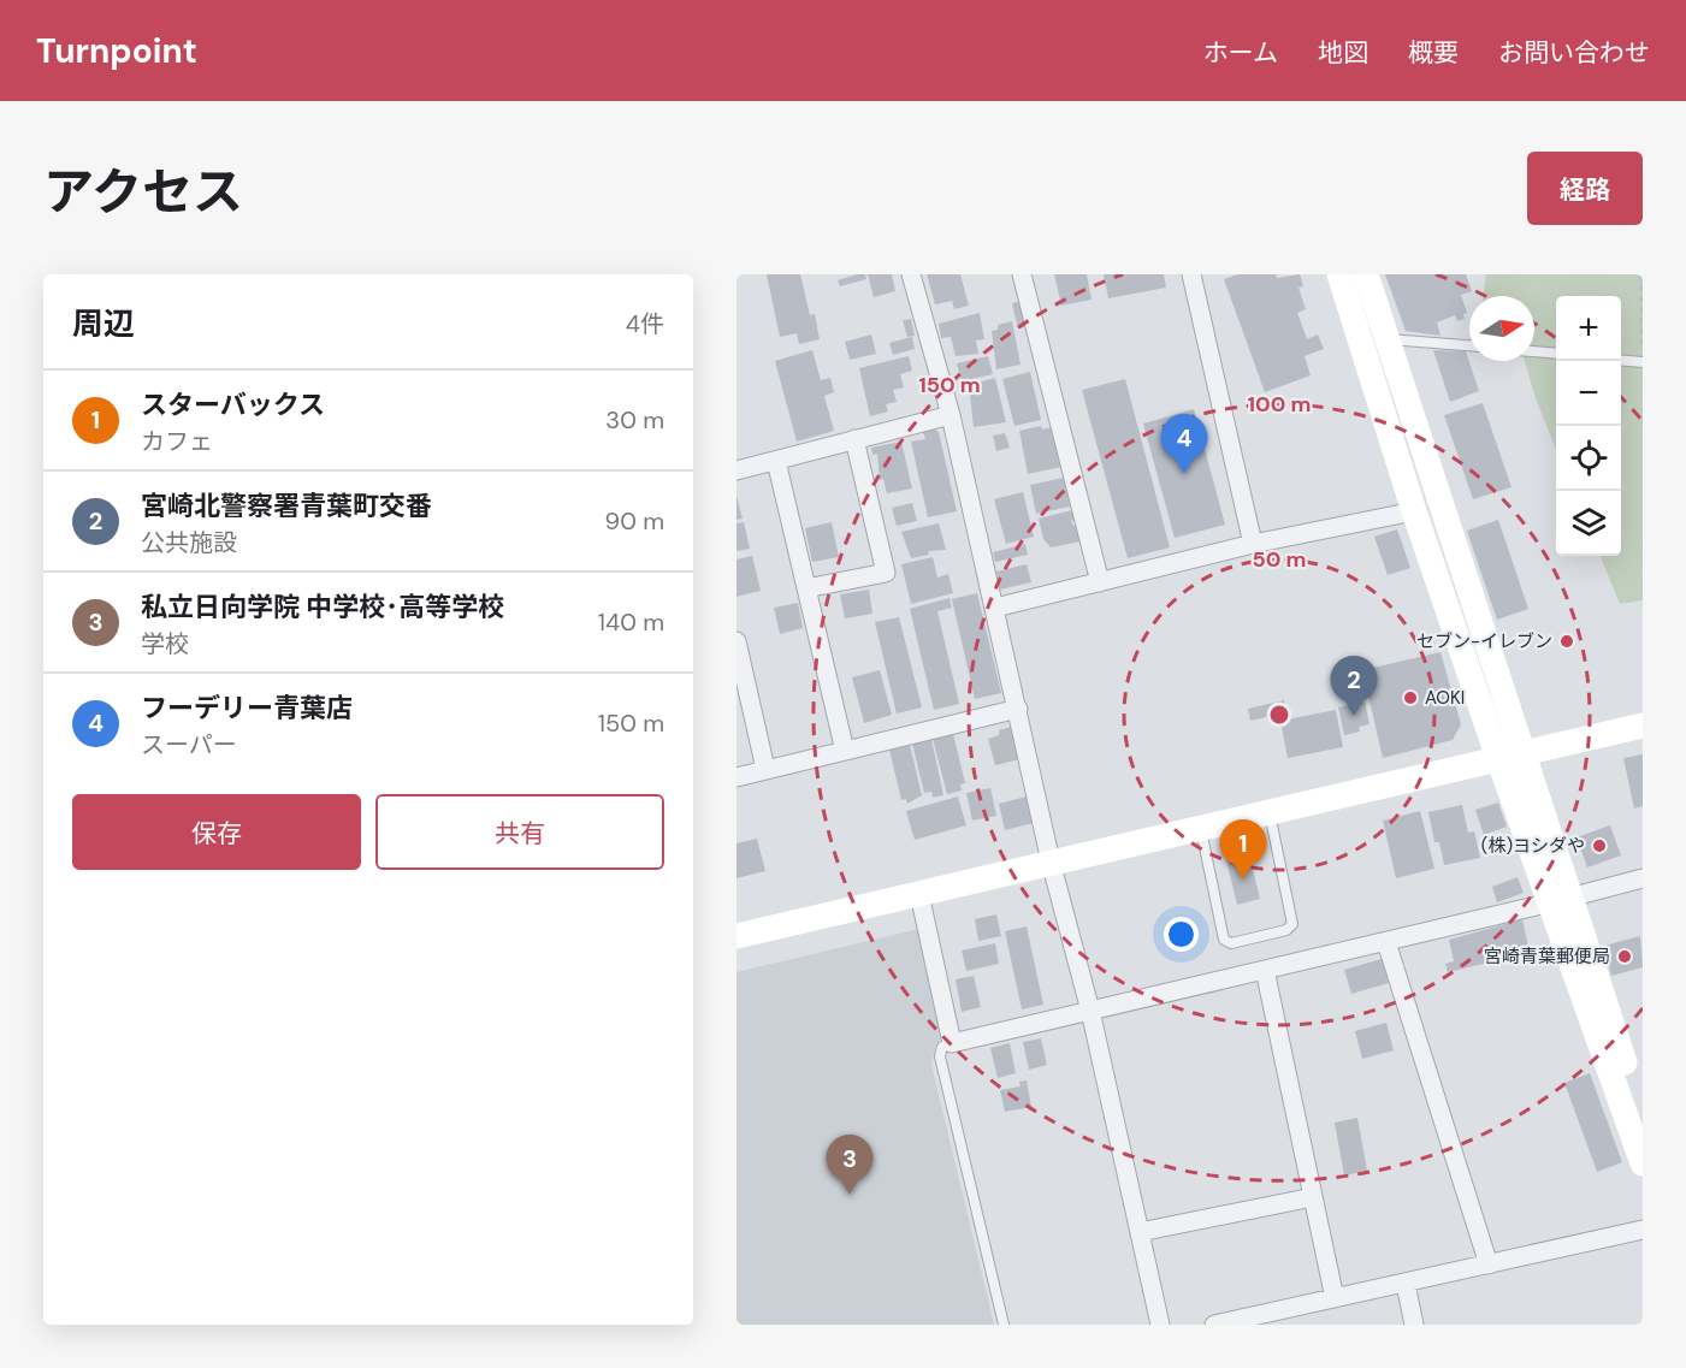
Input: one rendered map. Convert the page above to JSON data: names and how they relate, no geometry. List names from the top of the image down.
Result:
{
  "places": [
    "セブン-イレブン",
    "AOKI",
    "(株)ヨシダや",
    "宮崎青葉郵便局"
  ],
  "north": "right",
  "page": {
    "header": "Turnpoint",
    "nav": [
      "ホーム",
      "地図",
      "概要",
      "お問い合わせ"
    ],
    "title": "アクセス",
    "buttons": [
      "経路",
      ["保存", "共有"]
    ],
    "heading": ["周辺", "4件"],
    "map_buttons": ["+", "−"],
    "list": [
      {
        "mark": "1",
        "name": "スターバックス",
        "note": "カフェ",
        "value": "30 m"
      },
      {
        "mark": "2",
        "name": "宮崎北警察署青葉町交番",
        "note": "公共施設",
        "value": "90 m"
      },
      {
        "mark": "3",
        "name": "私立日向学院 中学校･高等学校",
        "note": "学校",
        "value": "140 m"
      },
      {
        "mark": "4",
        "name": "フーデリー青葉店",
        "note": "スーパー",
        "value": "150 m"
      }
    ],
    "pins": [
      "4",
      "2",
      "1",
      "3"
    ]
  },
  "rings": ["150 m", "100 m", "50 m"]
}
